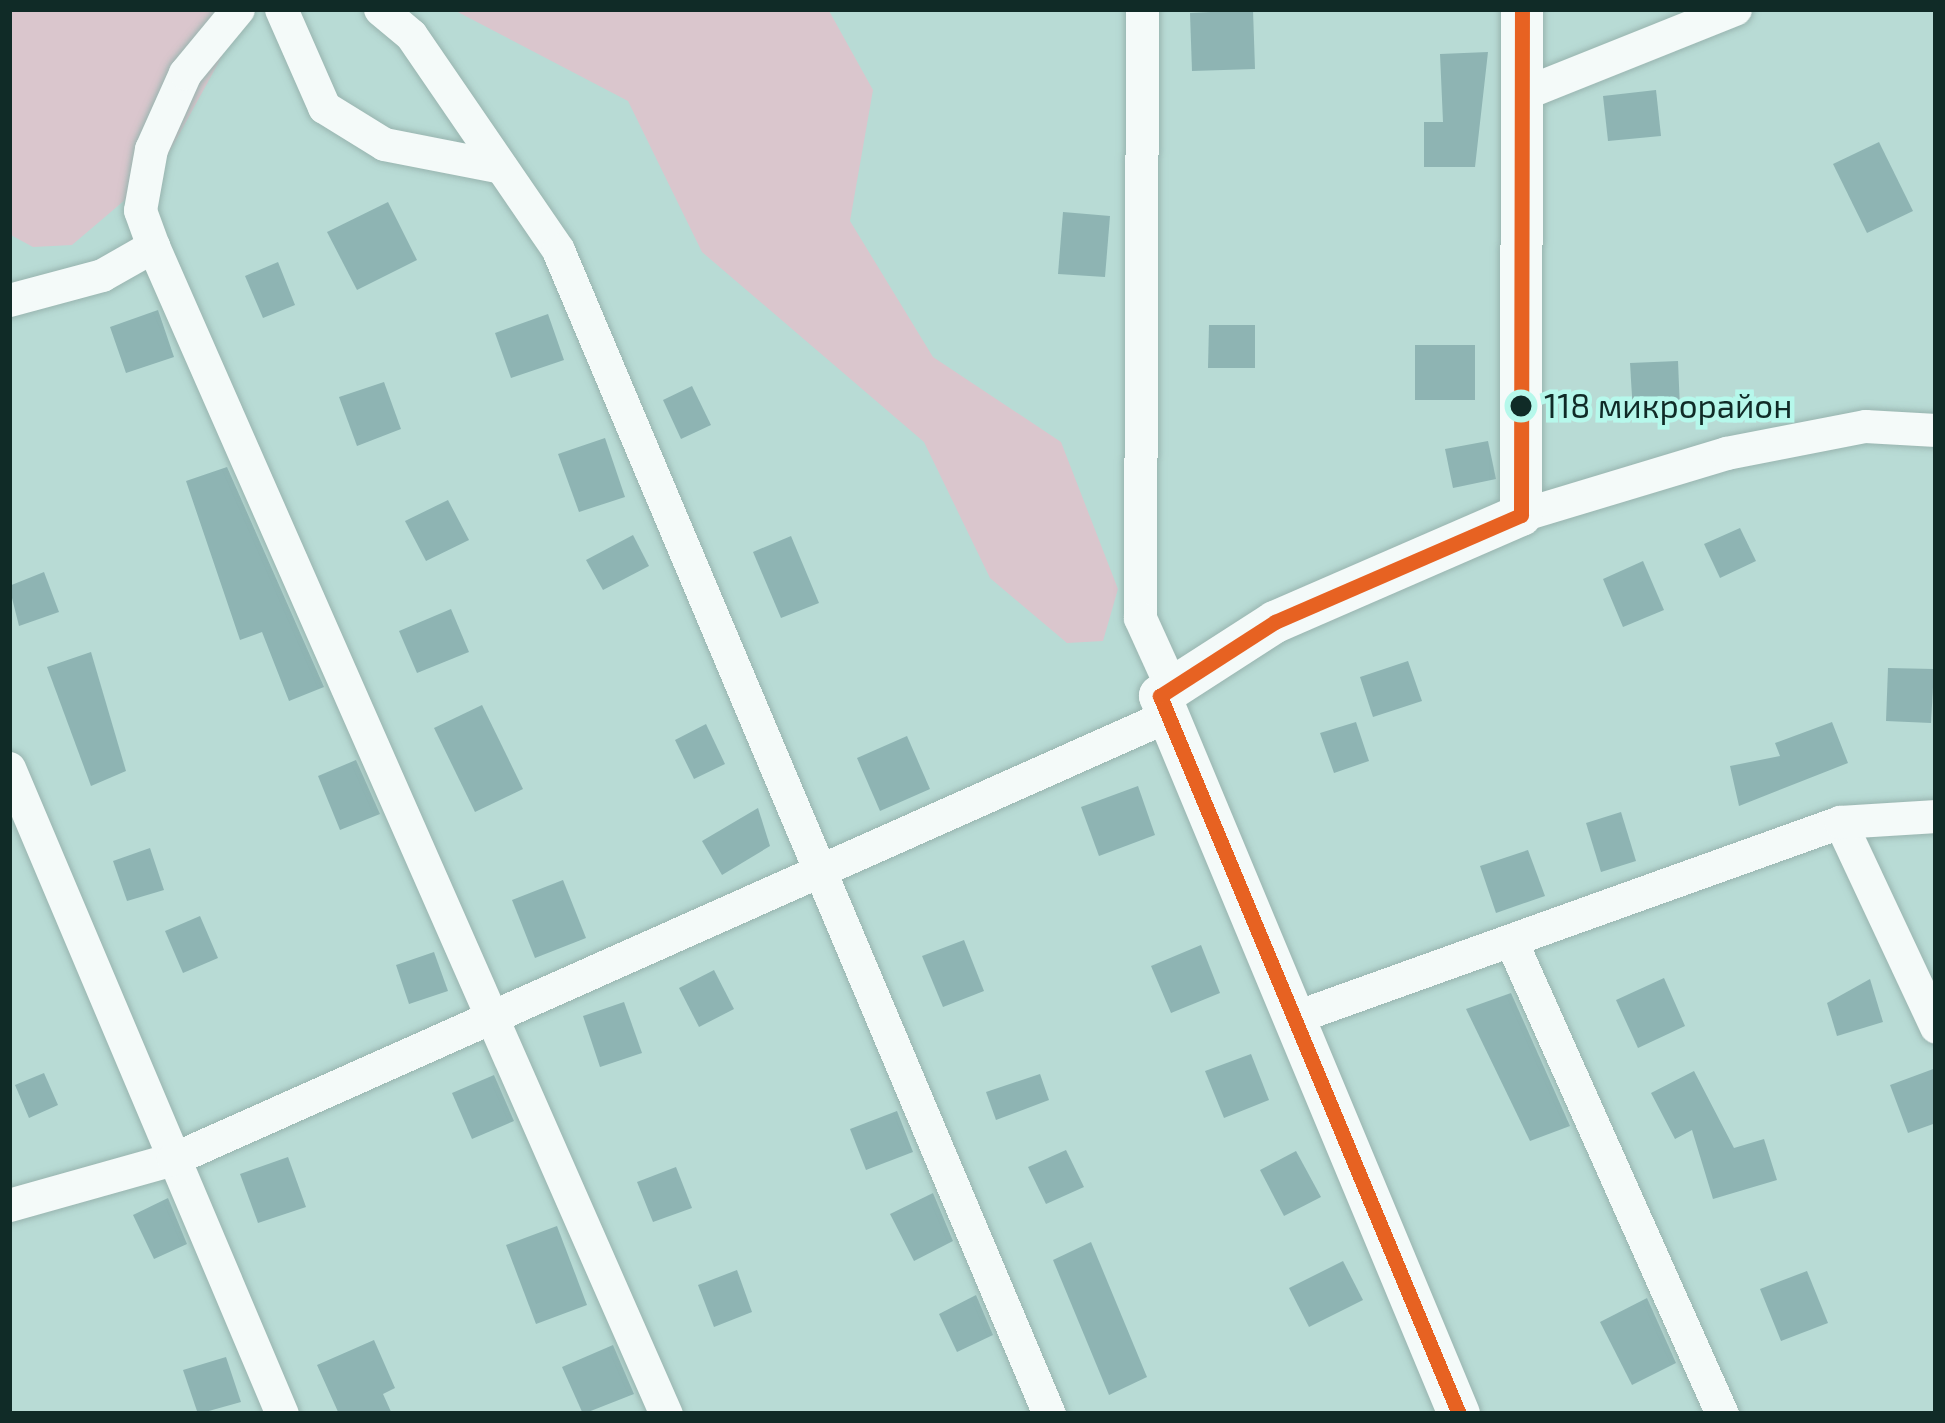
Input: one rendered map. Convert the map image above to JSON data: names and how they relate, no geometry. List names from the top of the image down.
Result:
{
  "places": ["118 микрорайон"]
}
